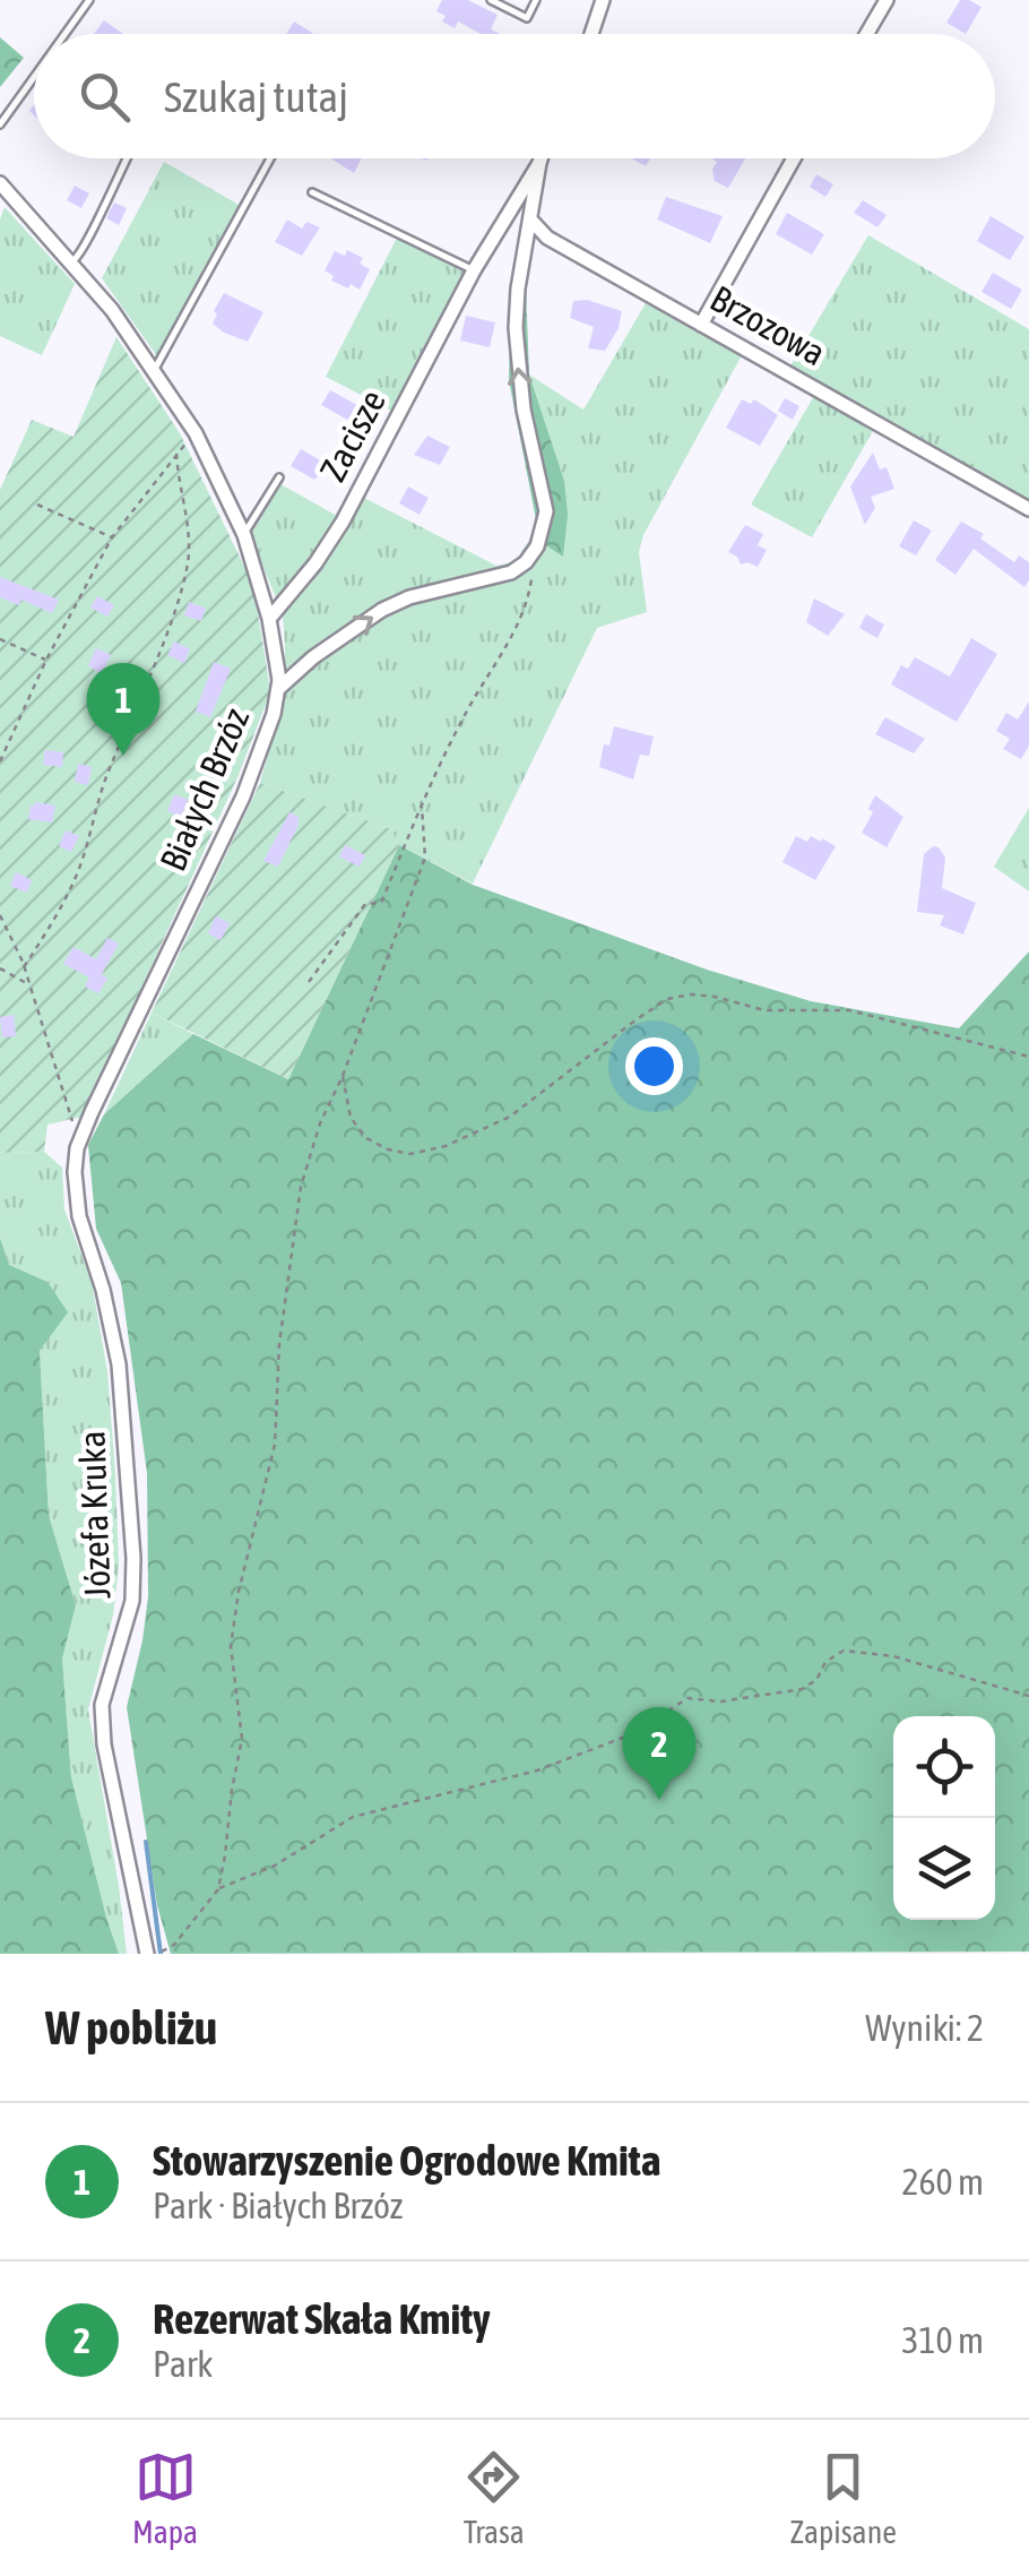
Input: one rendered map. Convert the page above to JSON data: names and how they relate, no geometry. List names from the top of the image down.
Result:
{
  "streets": {
    "street": [
      "Brzozowa",
      "Zacisze",
      "Białych Brzóz",
      "Józefa Kruka"
    ]
  },
  "crossings": [
    ["Zacisze", "Białych Brzóz"],
    ["Białych Brzóz", "Józefa Kruka"]
  ],
  "page": {
    "search": "Szukaj tutaj",
    "pins": ["1", "2"],
    "heading": ["W pobliżu", "Wyniki: 2"],
    "list": [
      {
        "mark": "1",
        "name": "Stowarzyszenie Ogrodowe Kmita",
        "note": "Park · Białych Brzóz",
        "value": "260 m"
      },
      {
        "mark": "2",
        "name": "Rezerwat Skała Kmity",
        "note": "Park",
        "value": "310 m"
      }
    ],
    "nav": ["Mapa", "Trasa", "Zapisane"]
  }
}
